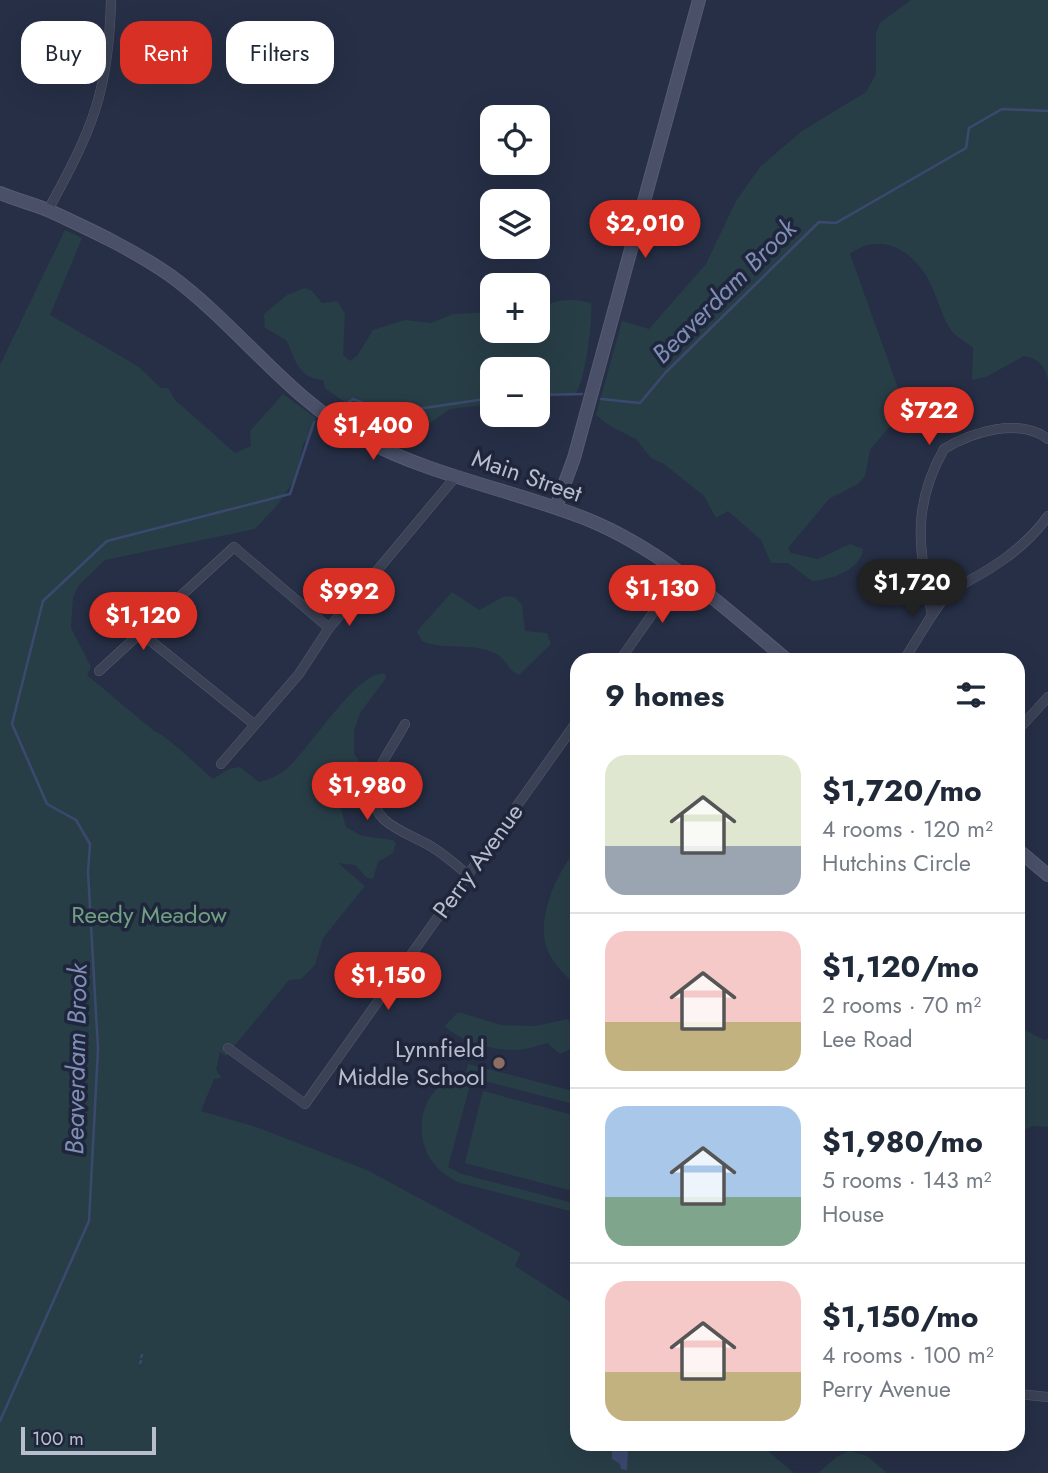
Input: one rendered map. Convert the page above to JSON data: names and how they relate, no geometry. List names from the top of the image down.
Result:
{
  "streets": {
    "street": ["Main Street", "Perry Avenue"]
  },
  "water": ["Beaverdam Brook"],
  "parks": ["Reedy Meadow"],
  "places": ["Lynnfield Middle School"],
  "scale_bar": "100 m",
  "page": {
    "chip": ["Buy", "Rent", "Filters"],
    "map_buttons": ["+", "−"],
    "price": [
      "$2,010",
      "$722",
      "$1,400",
      "$1,720",
      "$1,130",
      "$992",
      "$1,120",
      "$1,980",
      "$1,150"
    ],
    "heading": "9 homes",
    "list": [
      {
        "name": "$1,720/mo",
        "note": "4 rooms · 120 m² · Hutchins Circle"
      },
      {
        "name": "$1,120/mo",
        "note": "2 rooms · 70 m² · Lee Road"
      },
      {
        "name": "$1,980/mo",
        "note": "5 rooms · 143 m² · House"
      },
      {
        "name": "$1,150/mo",
        "note": "4 rooms · 100 m² · Perry Avenue"
      }
    ],
    "scale": "100 m"
  }
}
